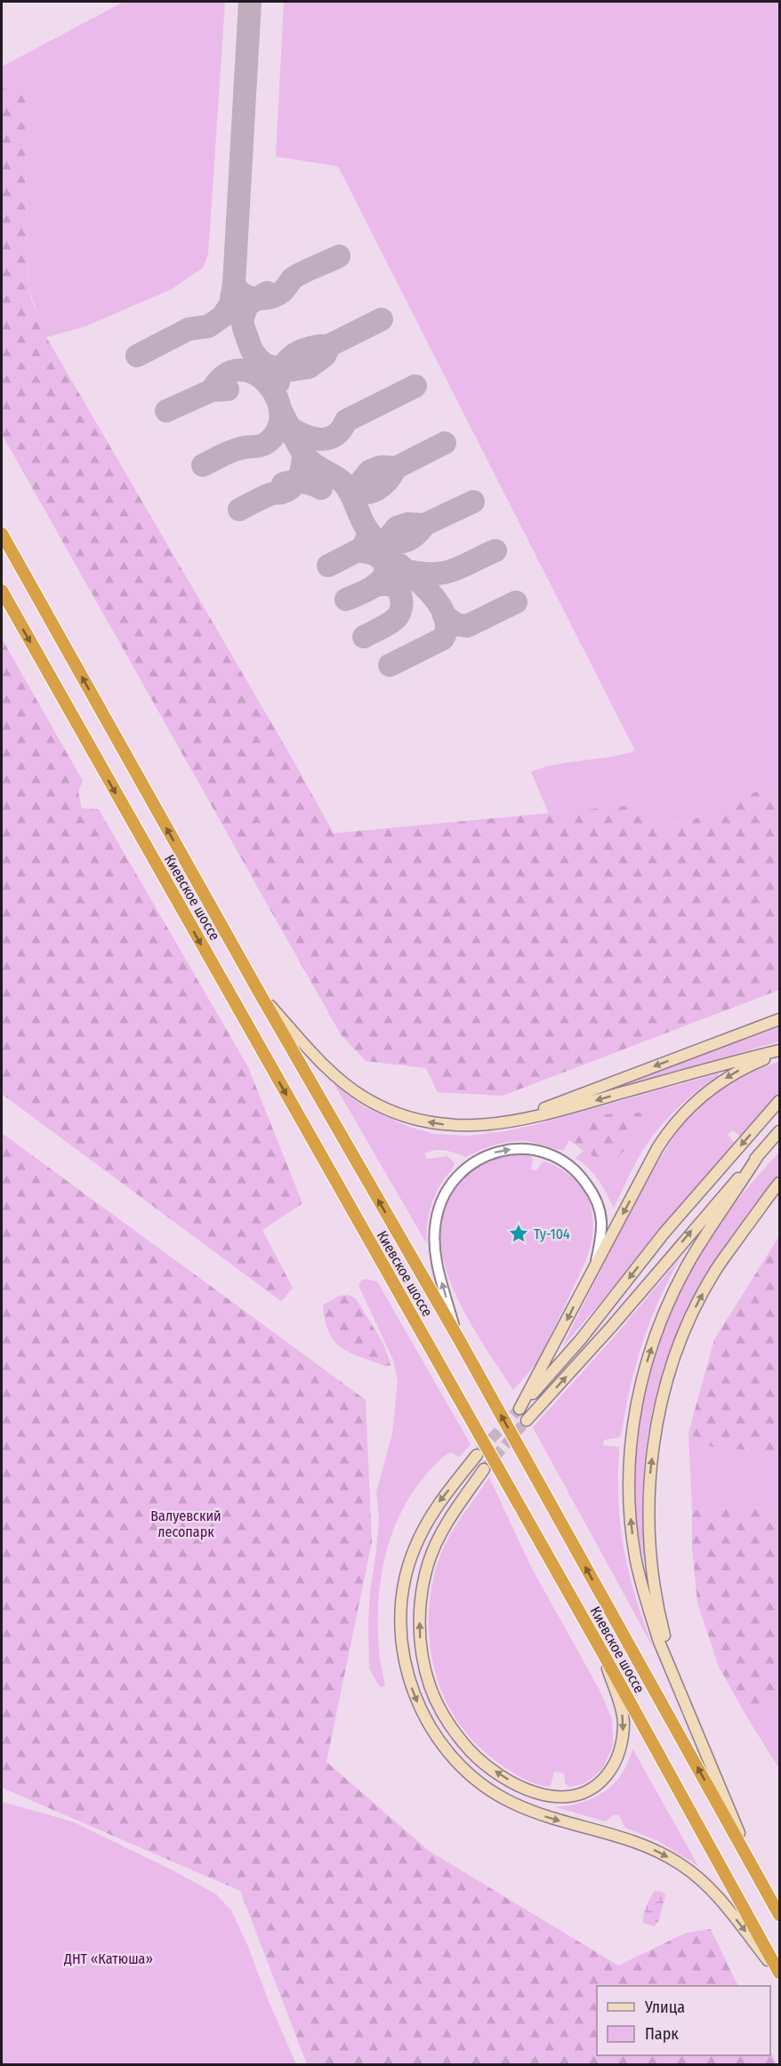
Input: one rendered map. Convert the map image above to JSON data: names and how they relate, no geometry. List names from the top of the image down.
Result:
{
  "streets": {
    "highway": ["Киевское шоссе"]
  },
  "parks": ["Валуевский лесопарк", "ДНТ «Катюша»"],
  "places": {
    "place": ["Ту-104"]
  },
  "legend": ["Улица", "Парк"]
}
